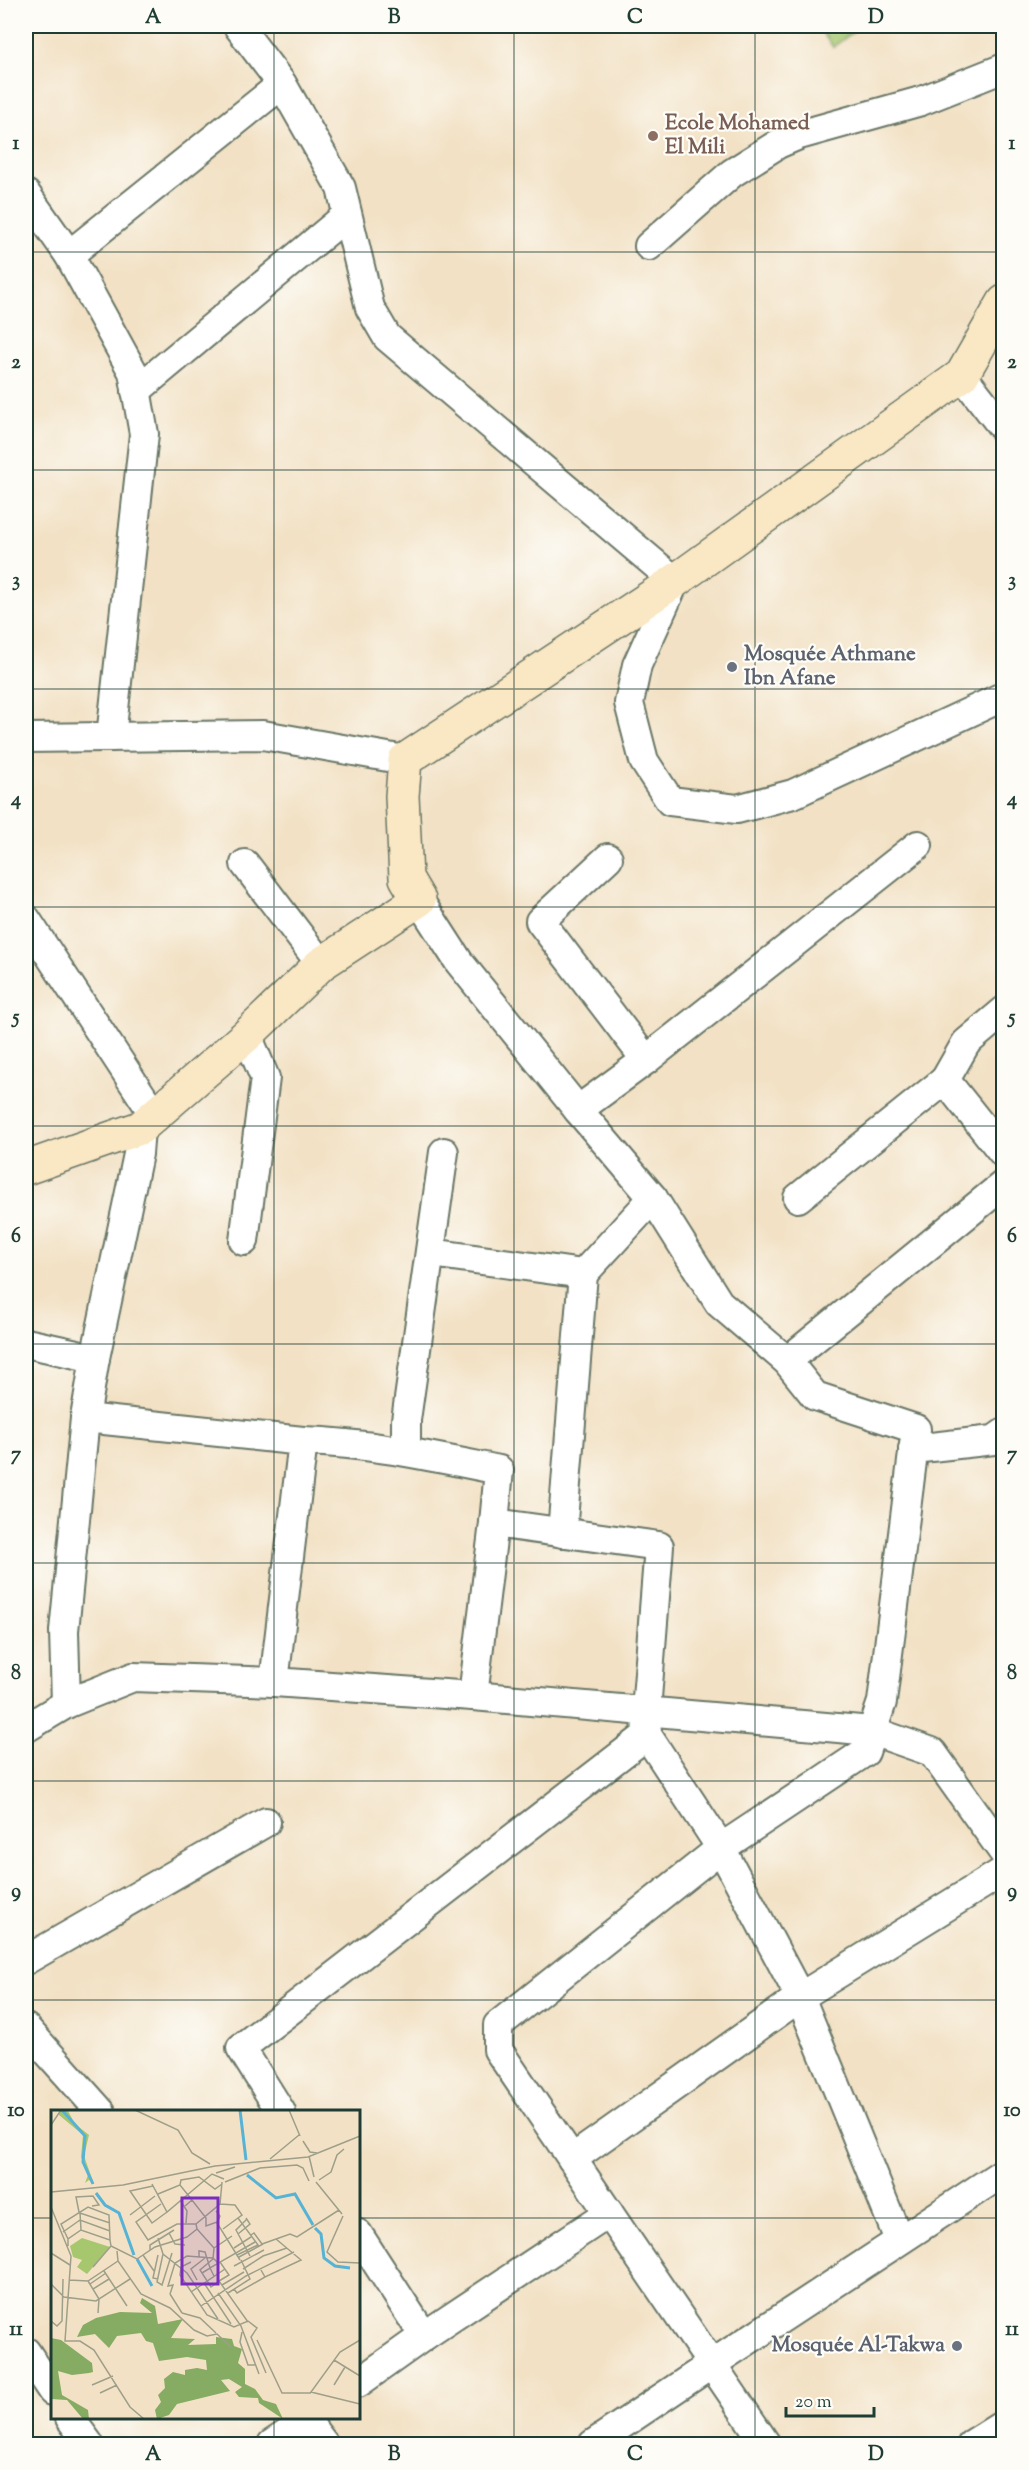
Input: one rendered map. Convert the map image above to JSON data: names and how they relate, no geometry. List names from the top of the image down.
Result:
{
  "places": ["Ecole Mohamed El Mili", "Mosquée Athmane Ibn Afane", "Mosquée Al-Takwa"],
  "scale_bar": "20 m",
  "grid": {
    "columns": [
      "A",
      "B",
      "C",
      "D"
    ],
    "rows": [
      "1",
      "2",
      "3",
      "4",
      "5",
      "6",
      "7",
      "8",
      "9",
      "10",
      "11"
    ]
  }
}
